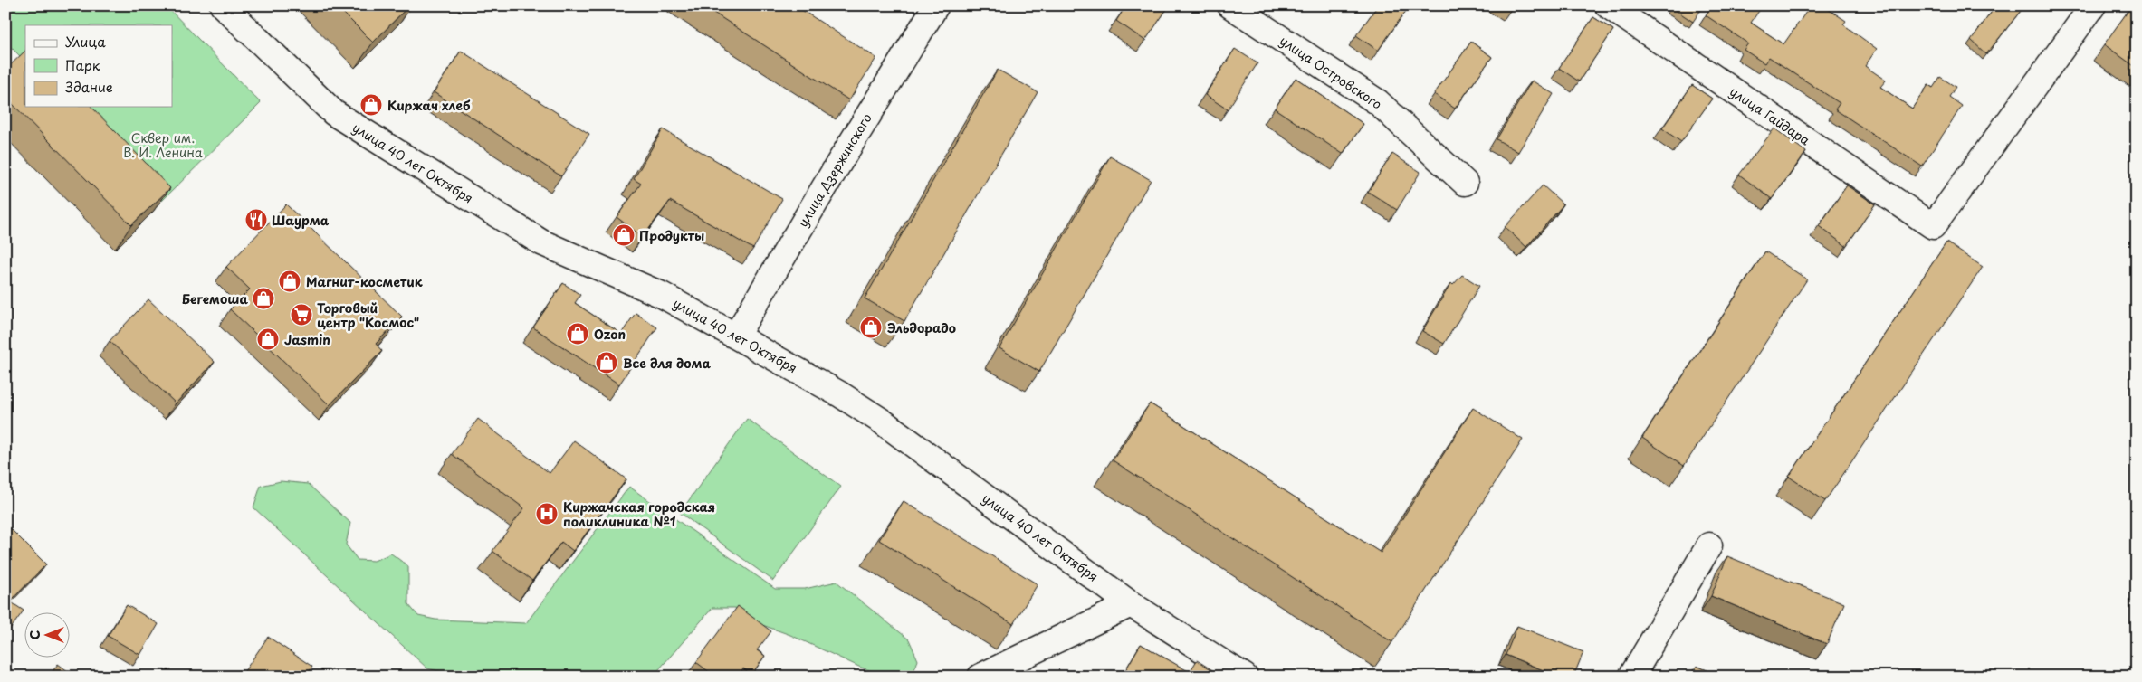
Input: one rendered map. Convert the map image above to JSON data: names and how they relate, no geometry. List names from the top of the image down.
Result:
{
  "streets": {
    "street": [
      "улица Островского",
      "улица Гайдара",
      "улица 40 лет Октября",
      "улица Дзержинского"
    ]
  },
  "crossings": [
    ["улица 40 лет Октября", "улица Дзержинского"]
  ],
  "parks": ["Сквер им. В. И. Ленина"],
  "places": {
    "shop": [
      "Киржач хлеб",
      "Продукты",
      "Магнит-косметик",
      "Бегемоша",
      "Эльдорадо",
      "Ozon",
      "Jasmin",
      "Все для дома"
    ],
    "restaurant": ["Шаурма"],
    "supermarket": ["Торговый центр \"Космос\""],
    "hospital": ["Киржачская городская поликлиника №1"]
  },
  "legend": ["Улица", "Парк", "Здание"],
  "north": "left"
}
